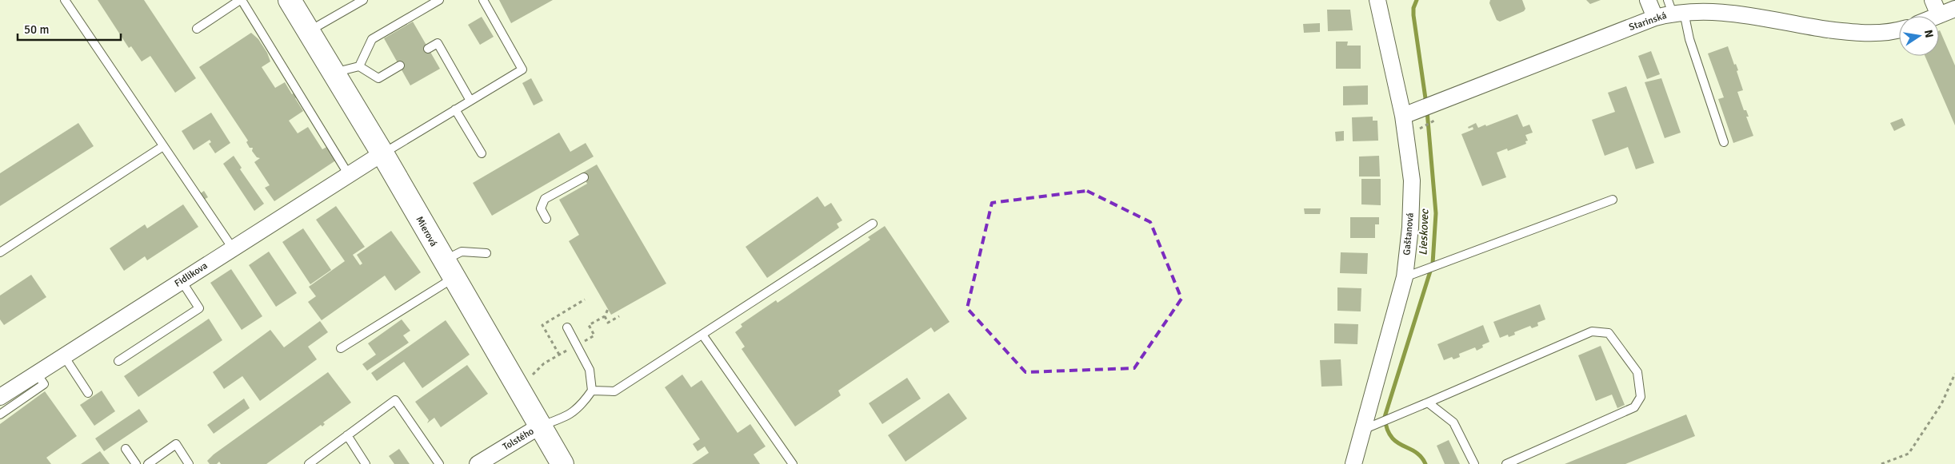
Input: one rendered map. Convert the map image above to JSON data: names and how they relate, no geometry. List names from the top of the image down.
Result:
{
  "streets": {
    "main road": ["Mierová"],
    "street": [
      "Starinská",
      "Gaštanová",
      "Fidlikova",
      "Tolstého"
    ]
  },
  "crossings": [
    ["Starinská", "Gaštanová"],
    ["Mierová", "Fidlikova"],
    ["Mierová", "Tolstého"]
  ],
  "water": ["Lieskovec"],
  "scale_bar": "50 m",
  "north": "right"
}
